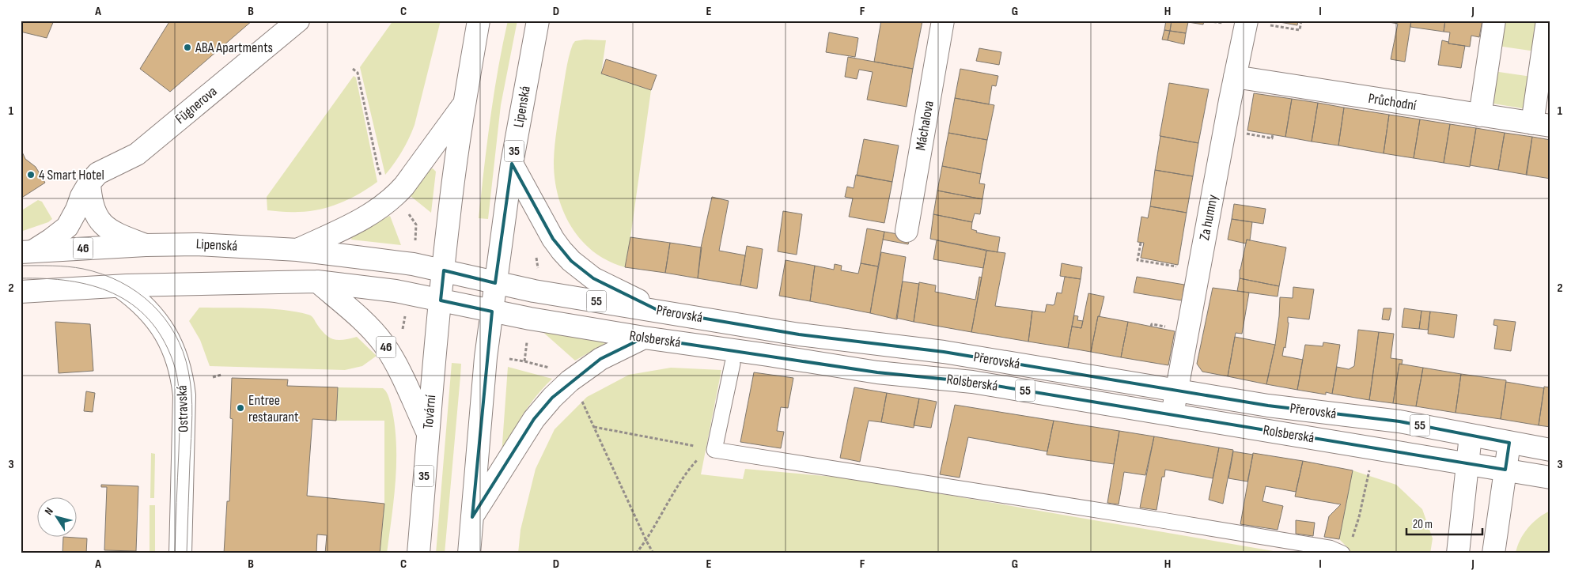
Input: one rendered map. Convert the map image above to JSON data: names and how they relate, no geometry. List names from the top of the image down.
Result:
{
  "streets": {
    "main road": [
      "Průchodní",
      "Fügnerova",
      "Lipenská",
      "Máchalova",
      "35",
      "Za humny",
      "46",
      "55",
      "Přerovská",
      "Rolsberská",
      "Ostravská",
      "Tovární"
    ]
  },
  "crossings": [
    ["Průchodní", "Za humny"],
    ["Fügnerova", "Lipenská"],
    ["Lipenská", "35"],
    ["Lipenská", "46"],
    ["Lipenská", "Přerovská"],
    ["Lipenská", "Rolsberská"],
    ["35", "46"],
    ["35", "Přerovská"],
    ["35", "Rolsberská"],
    ["35", "Tovární"],
    ["Za humny", "Přerovská"],
    ["Za humny", "Rolsberská"],
    ["46", "Přerovská"],
    ["46", "Rolsberská"],
    ["46", "Tovární"],
    ["Přerovská", "Tovární"],
    ["Rolsberská", "Ostravská"],
    ["Rolsberská", "Tovární"]
  ],
  "places": ["ABA Apartments", "4 Smart Hotel", "Entree restaurant"],
  "scale_bar": "20 m",
  "north": "top left",
  "grid": {
    "columns": [
      "A",
      "B",
      "C",
      "D",
      "E",
      "F",
      "G",
      "H",
      "I",
      "J"
    ],
    "rows": ["1", "2", "3"]
  }
}
